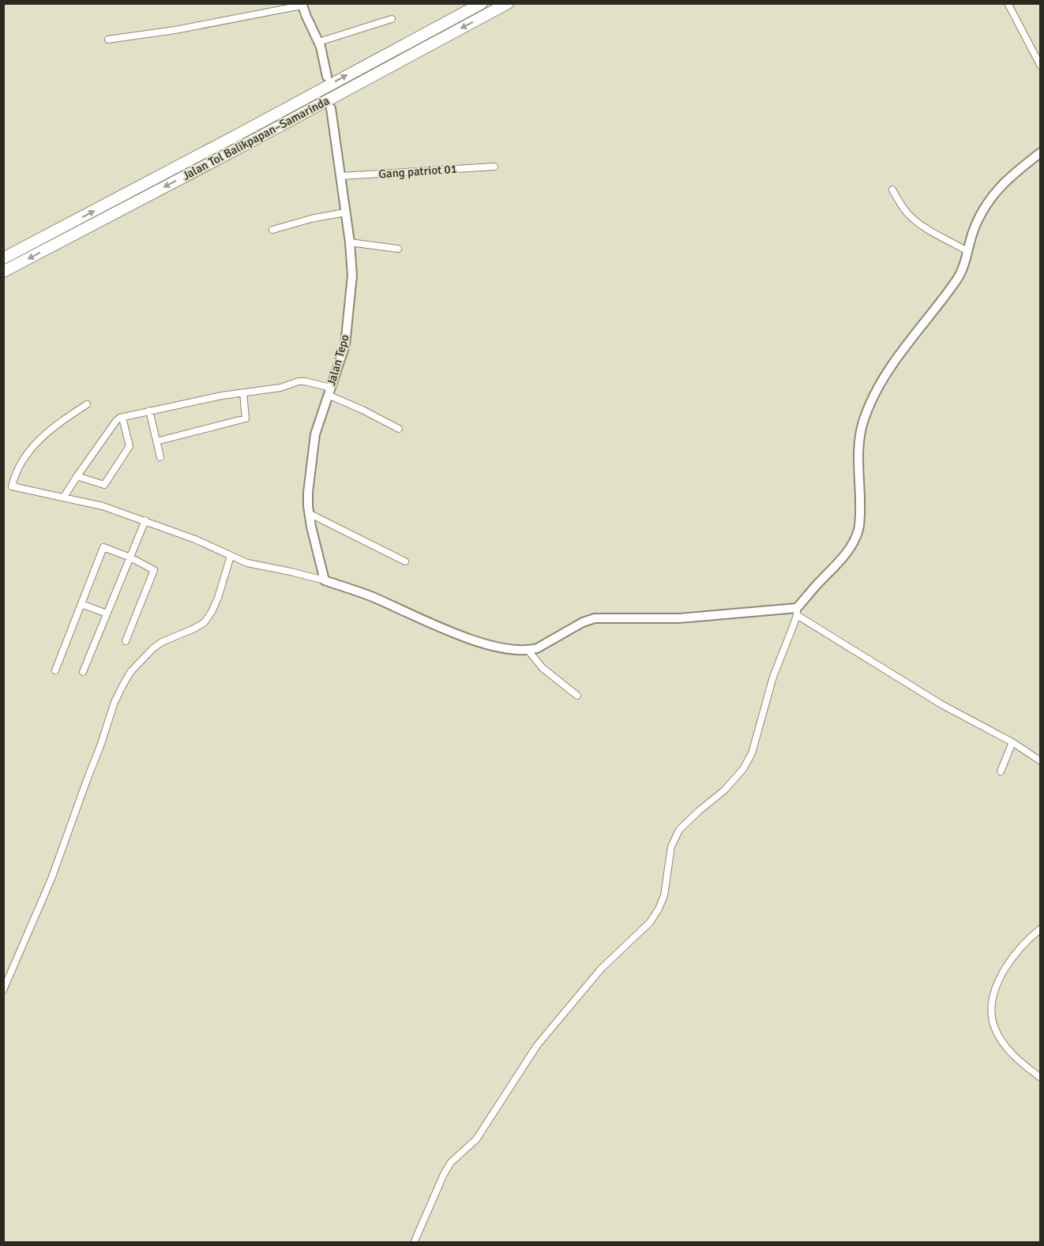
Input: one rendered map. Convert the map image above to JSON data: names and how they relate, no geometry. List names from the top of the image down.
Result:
{
  "streets": {
    "highway": ["Jalan Tol Balikpapan–Samarinda"],
    "street": ["Gang patriot 01", "Jalan Tepo"]
  },
  "crossings": [
    ["Gang patriot 01", "Jalan Tepo"]
  ]
}
